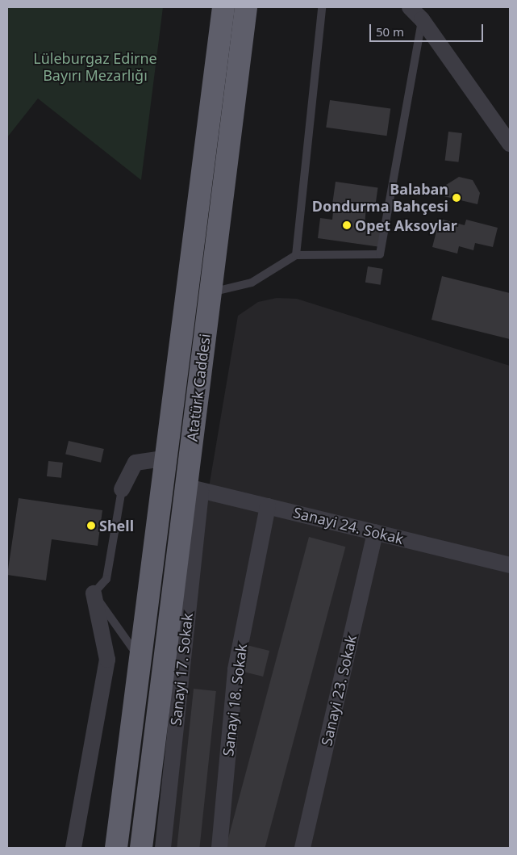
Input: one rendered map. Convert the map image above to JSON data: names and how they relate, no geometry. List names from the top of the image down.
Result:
{
  "streets": {
    "highway": ["Atatürk Caddesi"],
    "street": [
      "Sanayi 24. Sokak",
      "Sanayi 17. Sokak",
      "Sanayi 23. Sokak",
      "Sanayi 18. Sokak"
    ]
  },
  "crossings": [
    ["Atatürk Caddesi", "Sanayi 24. Sokak"],
    ["Atatürk Caddesi", "Sanayi 17. Sokak"],
    ["Sanayi 24. Sokak", "Sanayi 17. Sokak"],
    ["Sanayi 24. Sokak", "Sanayi 23. Sokak"],
    ["Sanayi 24. Sokak", "Sanayi 18. Sokak"]
  ],
  "parks": ["Lüleburgaz Edirne Bayırı Mezarlığı"],
  "places": ["Balaban Dondurma Bahçesi", "Opet Aksoylar", "Shell"],
  "scale_bar": "50 m"
}
